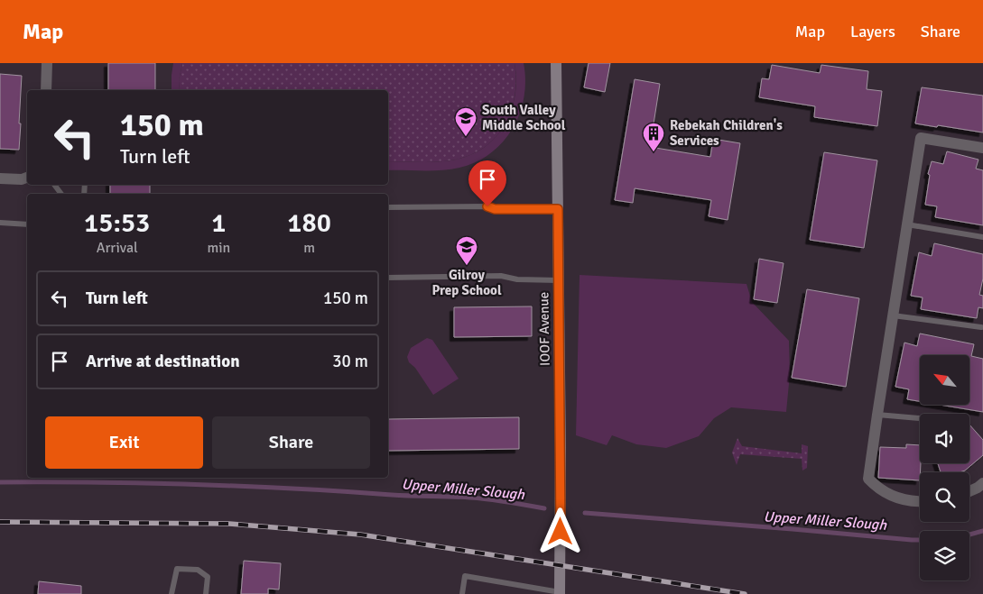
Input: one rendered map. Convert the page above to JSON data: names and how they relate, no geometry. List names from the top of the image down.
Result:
{
  "streets": {
    "street": ["IOOF Avenue"]
  },
  "water": ["Upper Miller Slough"],
  "places": {
    "school or university": ["South Valley Middle School", "Gilroy Prep School"],
    "building": ["Rebekah Children's Services"]
  },
  "north": "top left",
  "page": {
    "header": "Map",
    "nav": ["Map", "Layers", "Share"],
    "turn": ["150 m", "Turn left"],
    "eta": [
      "15:53",
      "Arrival",
      "1",
      "min",
      "180",
      "m"
    ],
    "list": [
      {
        "name": "Turn left",
        "value": "150 m"
      },
      {
        "name": "Arrive at destination",
        "value": "30 m"
      }
    ],
    "buttons": ["Exit", "Share"]
  }
}
